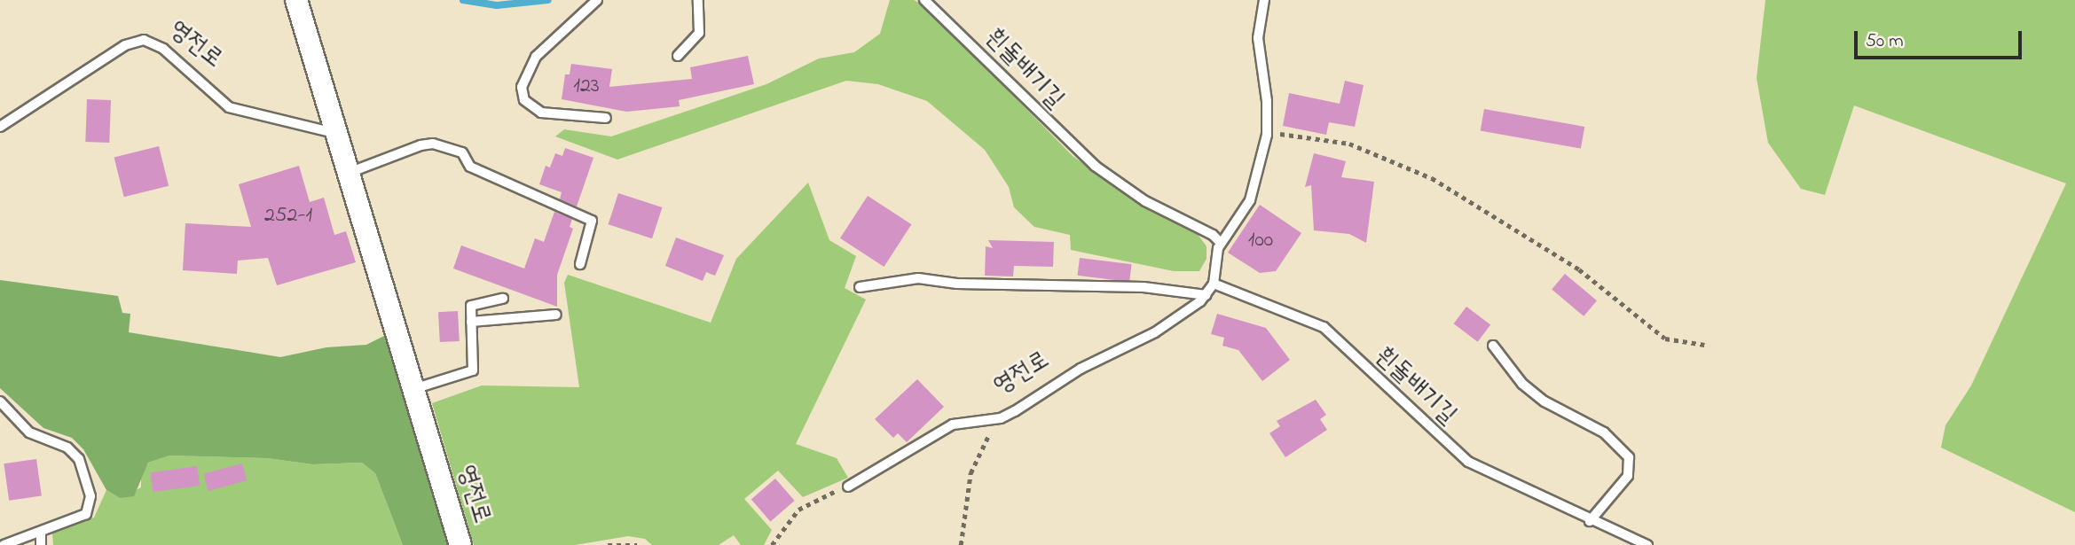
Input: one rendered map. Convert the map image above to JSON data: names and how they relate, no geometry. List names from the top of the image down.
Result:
{
  "streets": {
    "street": ["영전로"],
    "lane": ["흰돌배기길"]
  },
  "house_numbers": ["123", "252-1", "100"],
  "scale_bar": "50 m"
}
